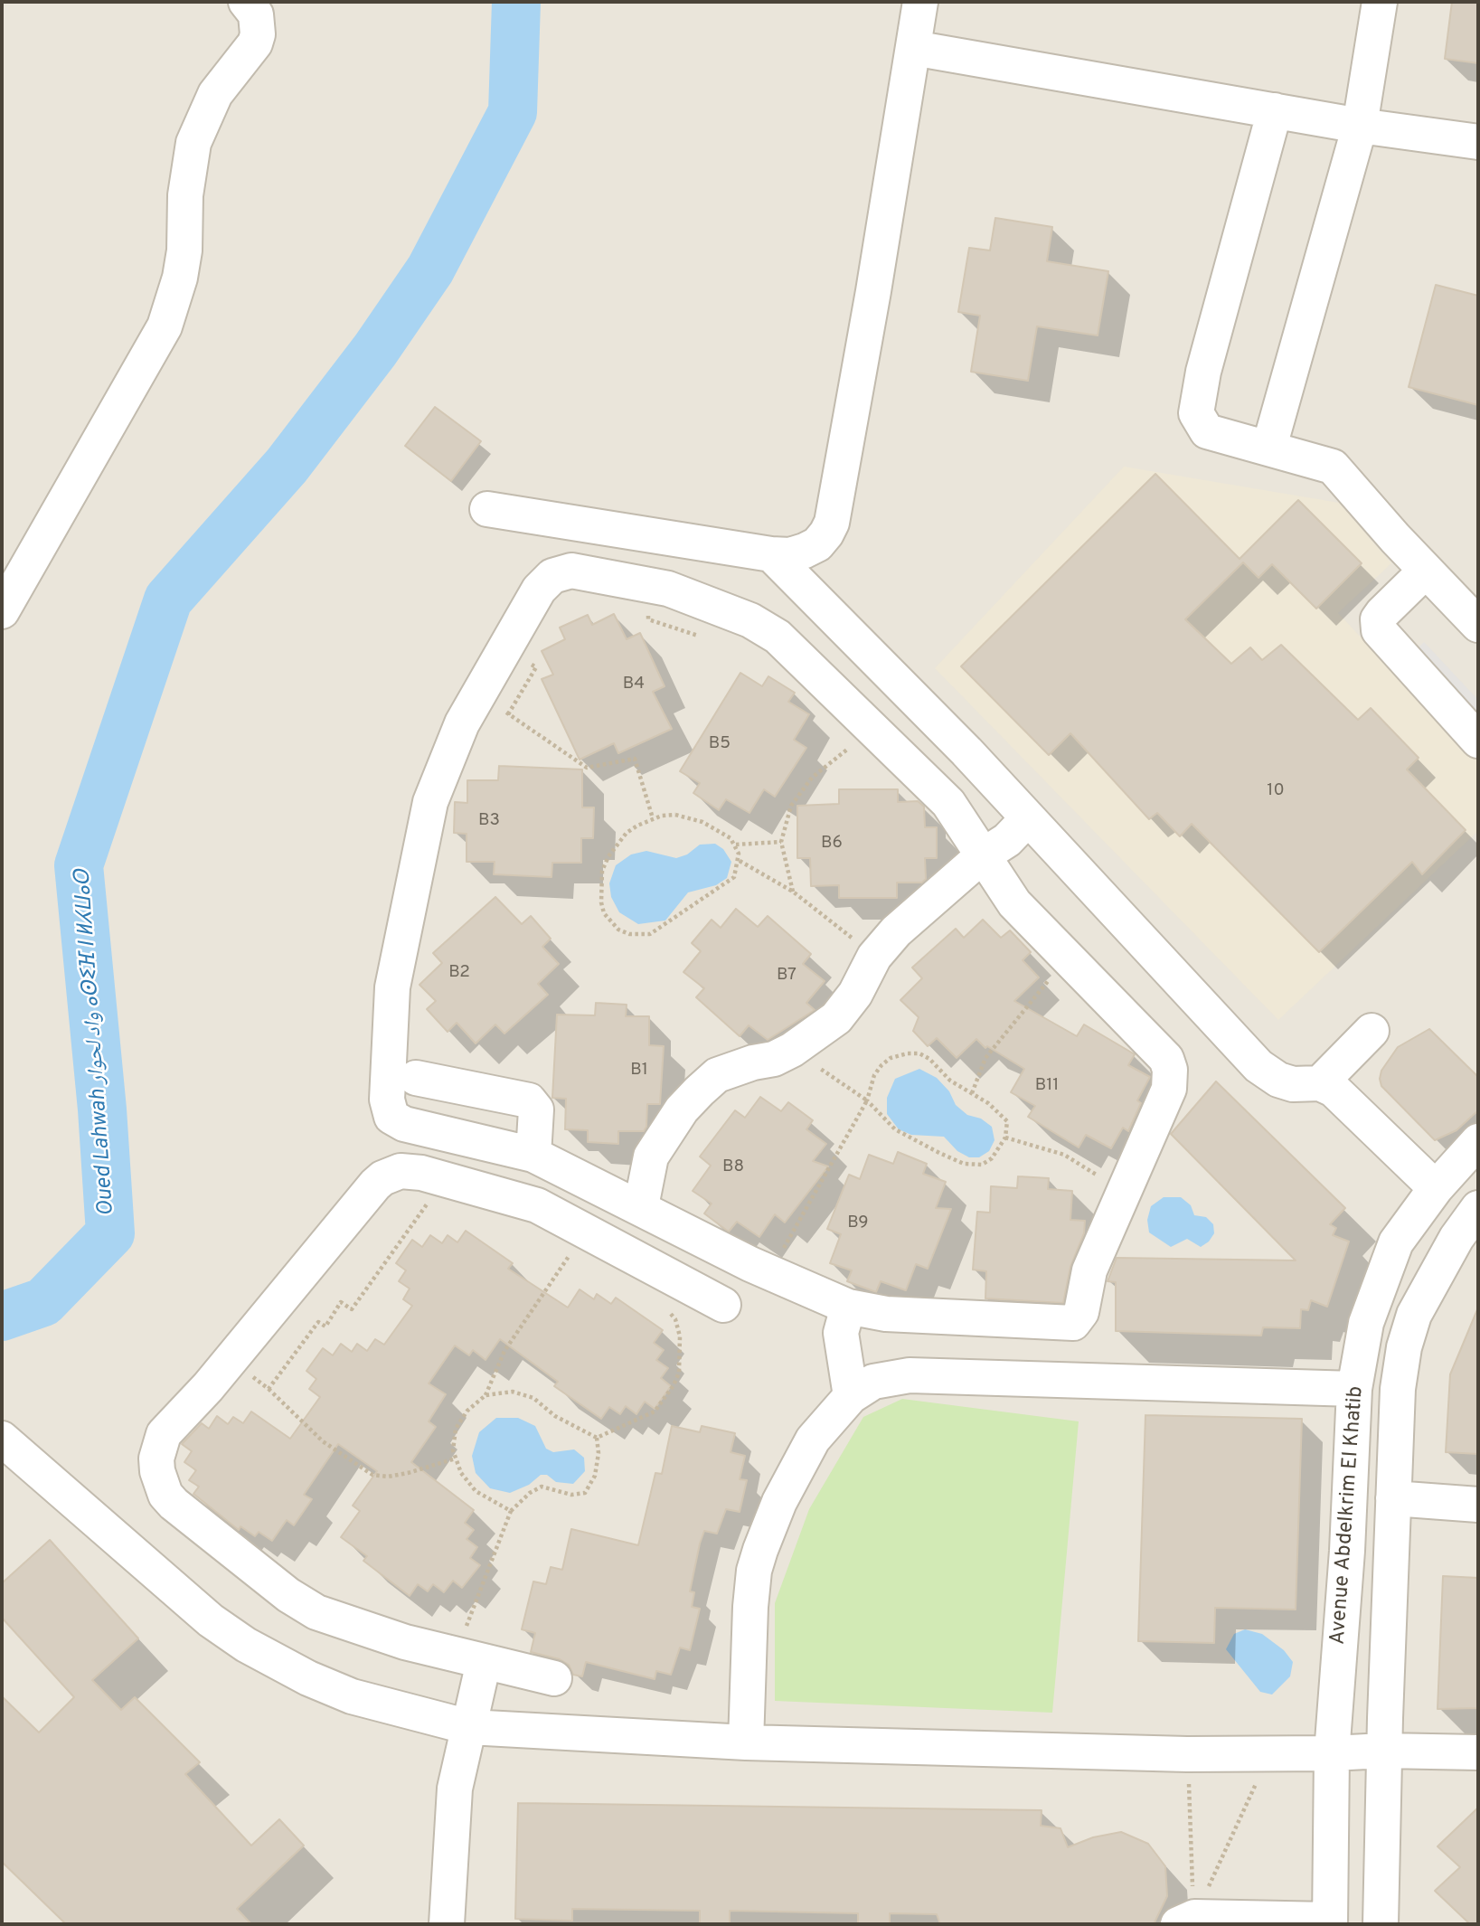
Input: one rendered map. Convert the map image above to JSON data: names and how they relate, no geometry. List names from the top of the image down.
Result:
{
  "streets": {
    "street": ["Avenue Abdelkrim El Khatib"]
  },
  "water": ["Oued Lahwah واد لحوار ⴰⵙⵉⴼ ⵏ ⵍⵃⵡⴰⵔ"],
  "house_numbers": [
    "B4",
    "B5",
    "10",
    "B3",
    "B6",
    "B2",
    "B7",
    "B1",
    "B11",
    "B8",
    "B9"
  ]
}
